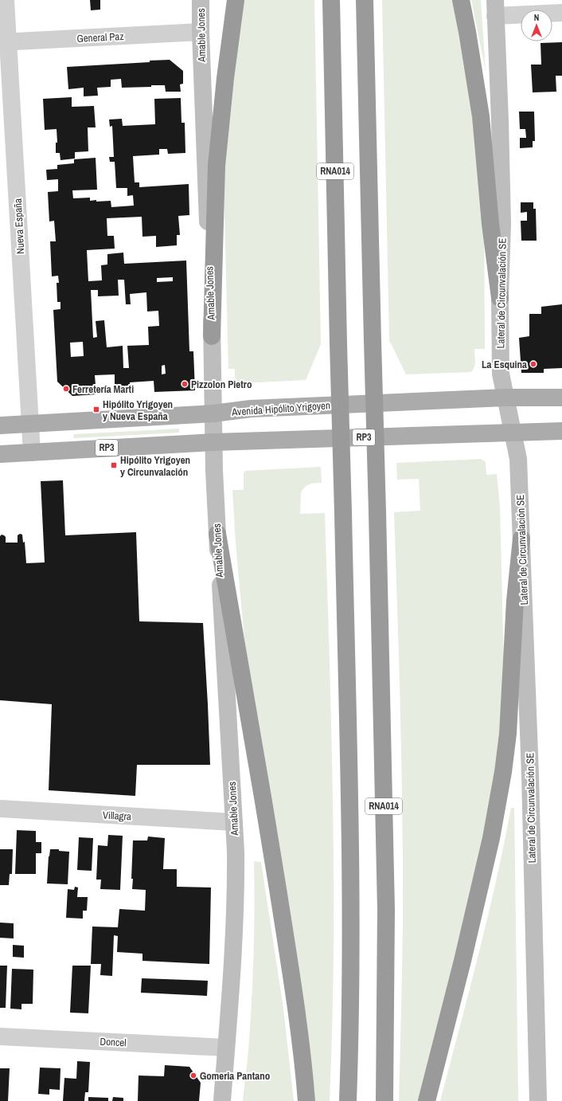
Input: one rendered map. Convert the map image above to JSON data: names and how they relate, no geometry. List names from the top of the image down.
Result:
{
  "streets": {
    "highway": ["RNA014"],
    "main road": ["Avenida Hipólito Yrigoyen", "RP3"],
    "street": [
      "Amable Jones",
      "General Paz",
      "Nueva España",
      "Lateral de Circunvalación SE",
      "Villagra",
      "Doncel"
    ]
  },
  "crossings": [
    ["Amable Jones", "General Paz"],
    ["Amable Jones", "Avenida Hipólito Yrigoyen"],
    ["Amable Jones", "RP3"],
    ["Amable Jones", "Villagra"],
    ["Amable Jones", "Doncel"],
    ["General Paz", "Nueva España"],
    ["Nueva España", "Avenida Hipólito Yrigoyen"],
    ["Nueva España", "RP3"],
    ["Lateral de Circunvalación SE", "Avenida Hipólito Yrigoyen"],
    ["Lateral de Circunvalación SE", "RP3"]
  ],
  "places": {
    "other": [
      "La Esquina",
      "Pizzolon Pietro",
      "Ferretería Marti",
      "Gomeria Pantano"
    ],
    "transit": ["Hipólito Yrigoyen y Nueva España", "Hipólito Yrigoyen y Circunvalación"]
  },
  "north": "top"
}
